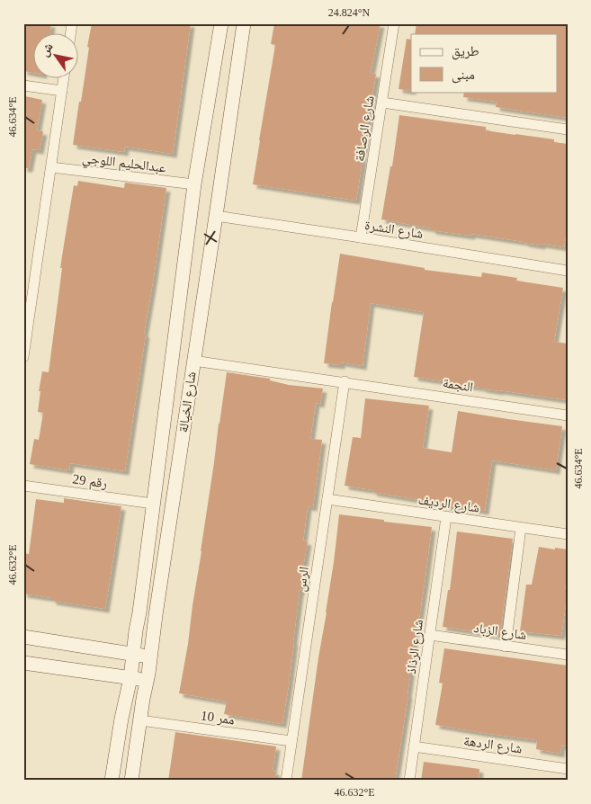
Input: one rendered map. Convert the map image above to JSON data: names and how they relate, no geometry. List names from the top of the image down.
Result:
{
  "streets": {
    "street": [
      "شارع الرصافة",
      "عبدالحليم اللوجي",
      "شارع النشرة",
      "النجمة",
      "شارع الخيالة",
      "رقم 29",
      "شارع الرديف",
      "الرس",
      "شارع الزباد",
      "شارع الرذاذ",
      "ممر 10",
      "شارع الردهة"
    ]
  },
  "crossings": [
    ["شارع الرصافة", "شارع النشرة"],
    ["عبدالحليم اللوجي", "شارع الخيالة"],
    ["شارع النشرة", "شارع الخيالة"],
    ["النجمة", "شارع الخيالة"],
    ["النجمة", "الرس"],
    ["شارع الخيالة", "رقم 29"],
    ["شارع الخيالة", "ممر 10"],
    ["شارع الرديف", "الرس"],
    ["شارع الرديف", "شارع الرذاذ"],
    ["الرس", "ممر 10"],
    ["شارع الزباد", "شارع الرذاذ"],
    ["شارع الرذاذ", "شارع الردهة"]
  ],
  "legend": ["طريق", "مبنى"],
  "north": "top left",
  "coordinates": ["24.824°N", "46.634°E", "46.632°E"]
}
